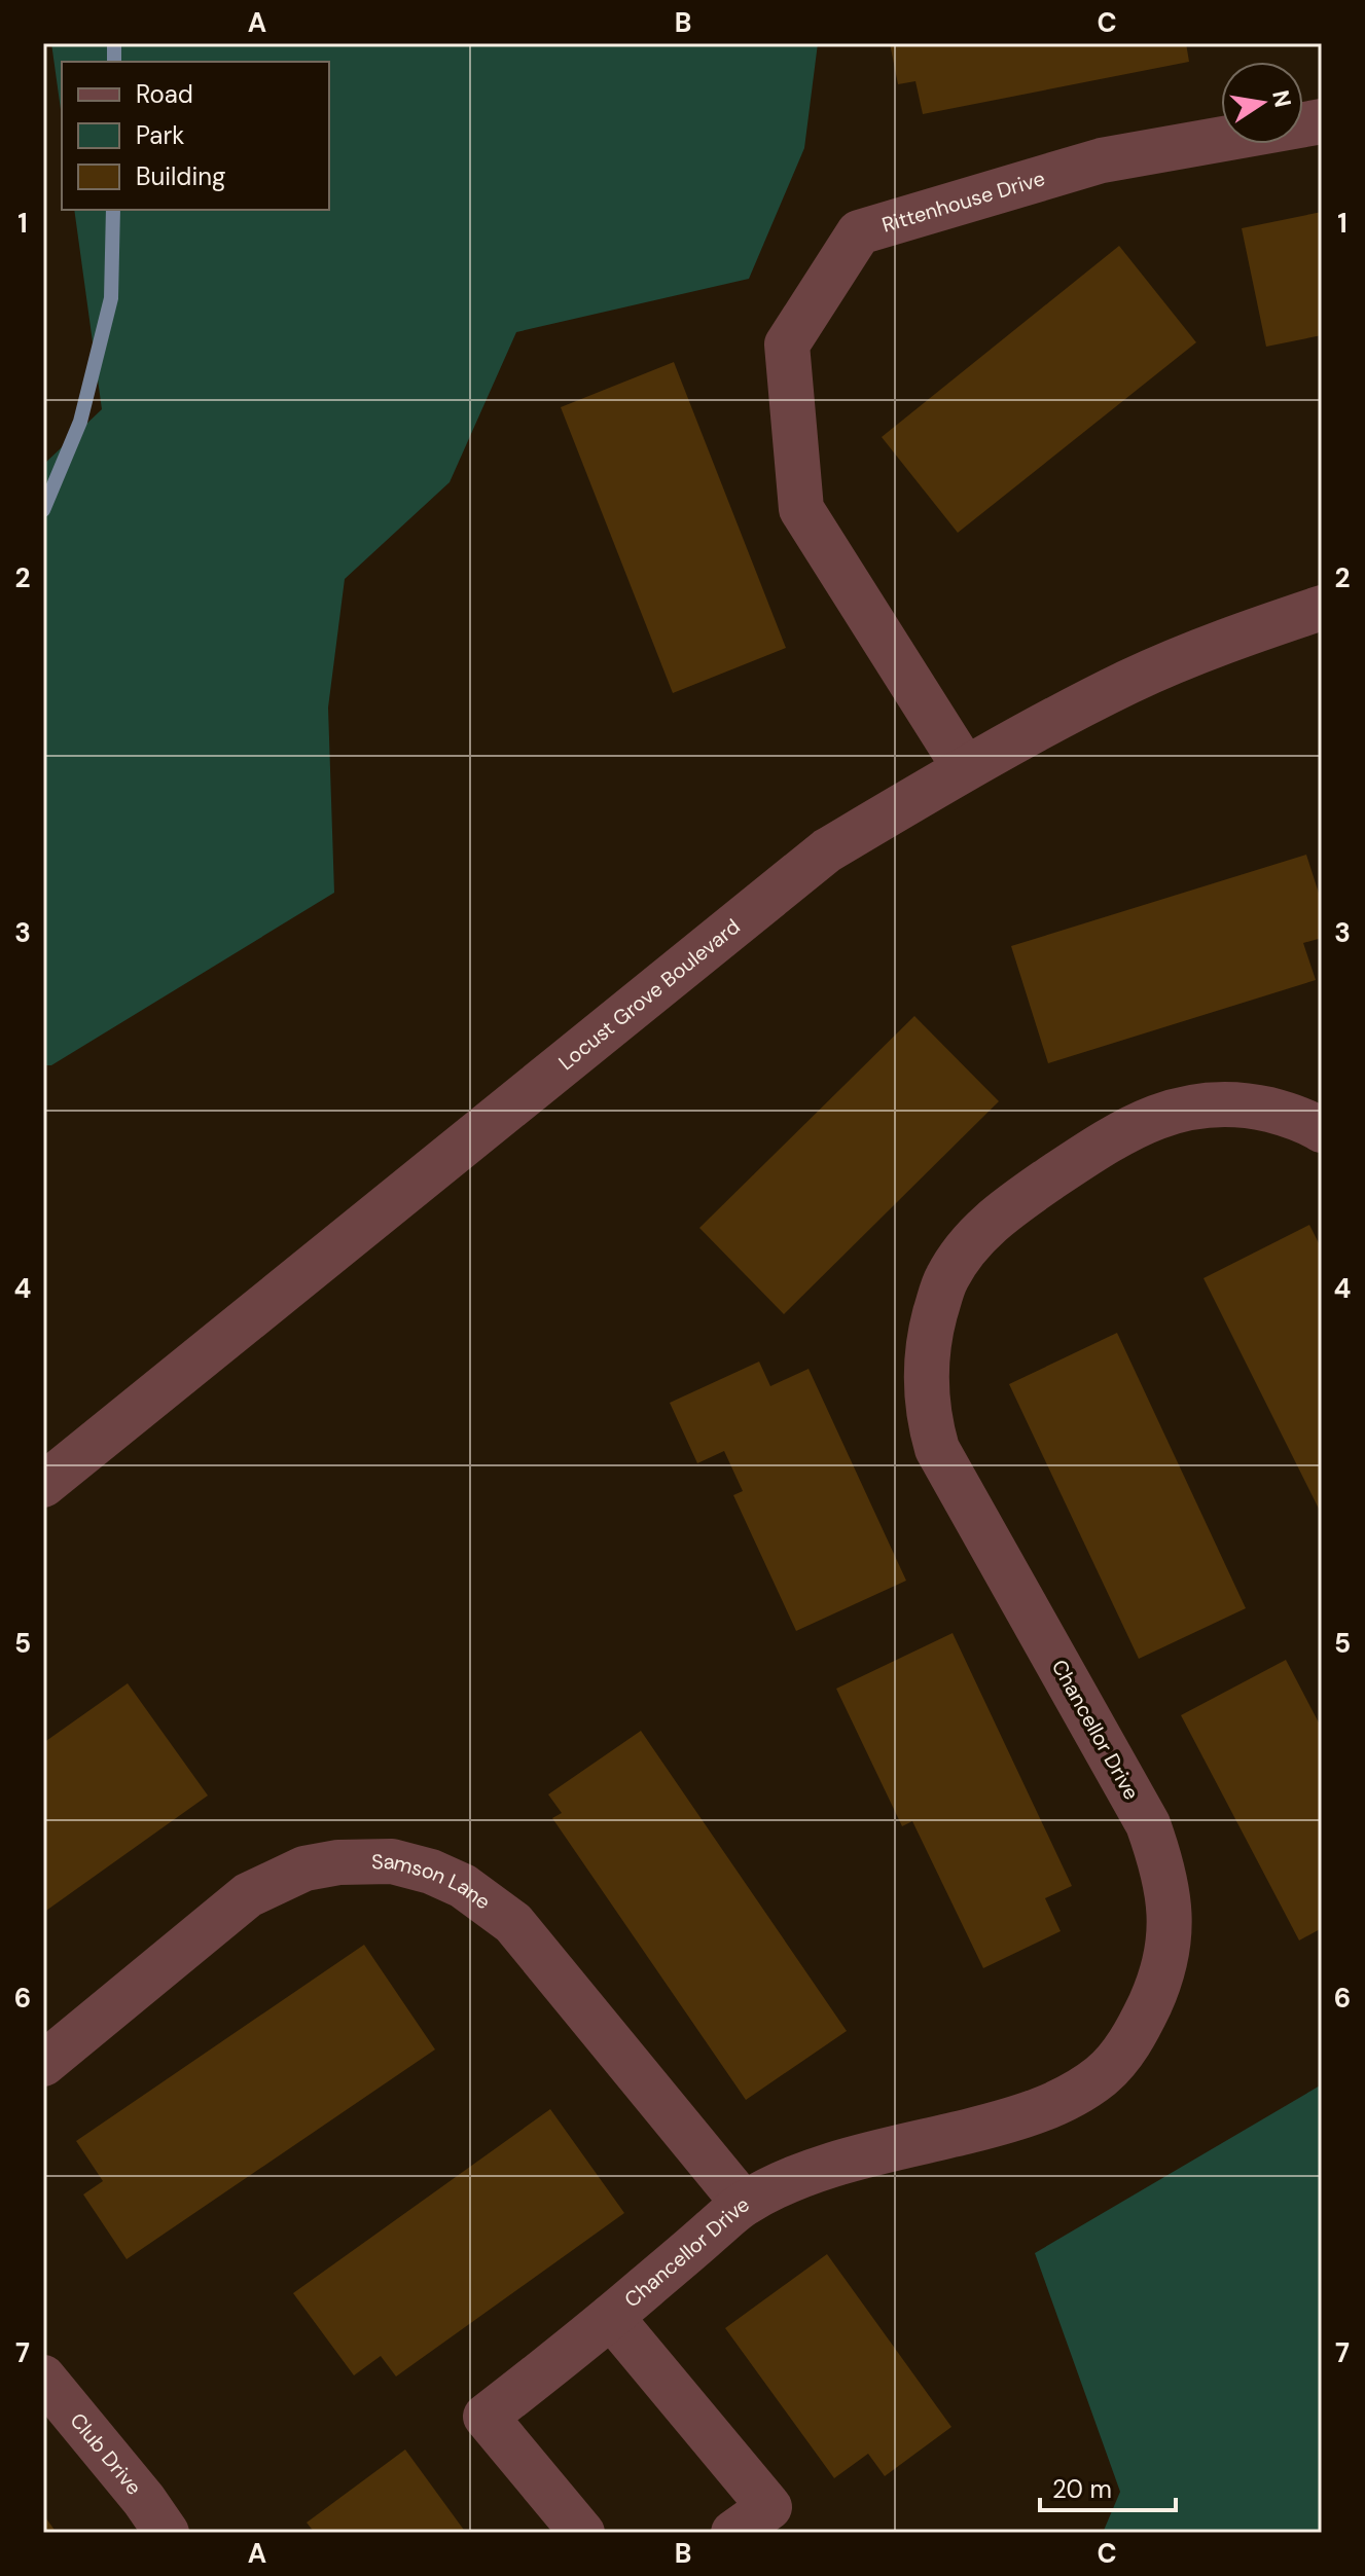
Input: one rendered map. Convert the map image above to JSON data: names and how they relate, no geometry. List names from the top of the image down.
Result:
{
  "streets": {
    "street": [
      "Rittenhouse Drive",
      "Locust Grove Boulevard",
      "Chancellor Drive",
      "Samson Lane",
      "Club Drive"
    ]
  },
  "crossings": [
    ["Rittenhouse Drive", "Locust Grove Boulevard"],
    ["Chancellor Drive", "Samson Lane"]
  ],
  "legend": ["Road", "Park", "Building"],
  "scale_bar": "20 m",
  "north": "right",
  "grid": {
    "columns": ["A", "B", "C"],
    "rows": [
      "1",
      "2",
      "3",
      "4",
      "5",
      "6",
      "7"
    ]
  }
}
